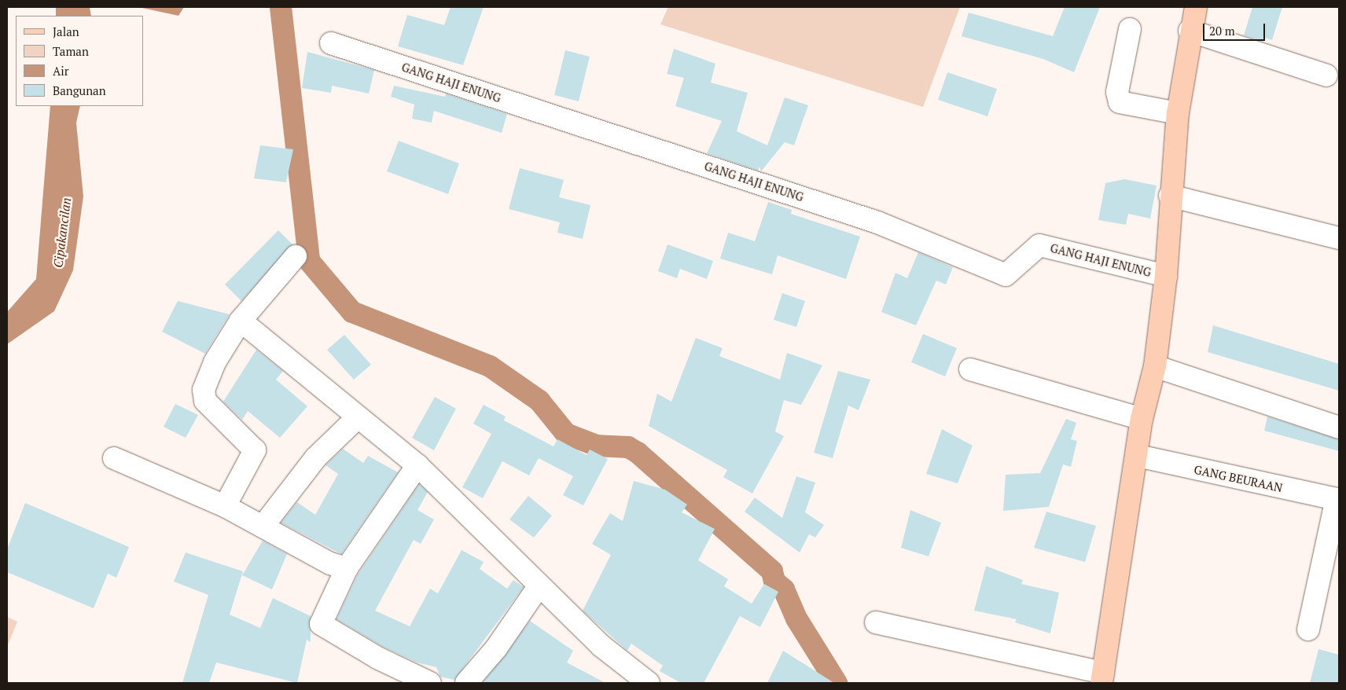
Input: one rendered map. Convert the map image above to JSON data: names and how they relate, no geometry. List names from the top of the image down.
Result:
{
  "streets": {
    "street": ["GANG HAJI ENUNG", "GANG BEURAAN"]
  },
  "water": ["Cipakancilan"],
  "legend": [
    "Jalan",
    "Taman",
    "Air",
    "Bangunan"
  ],
  "scale_bar": "20 m"
}
